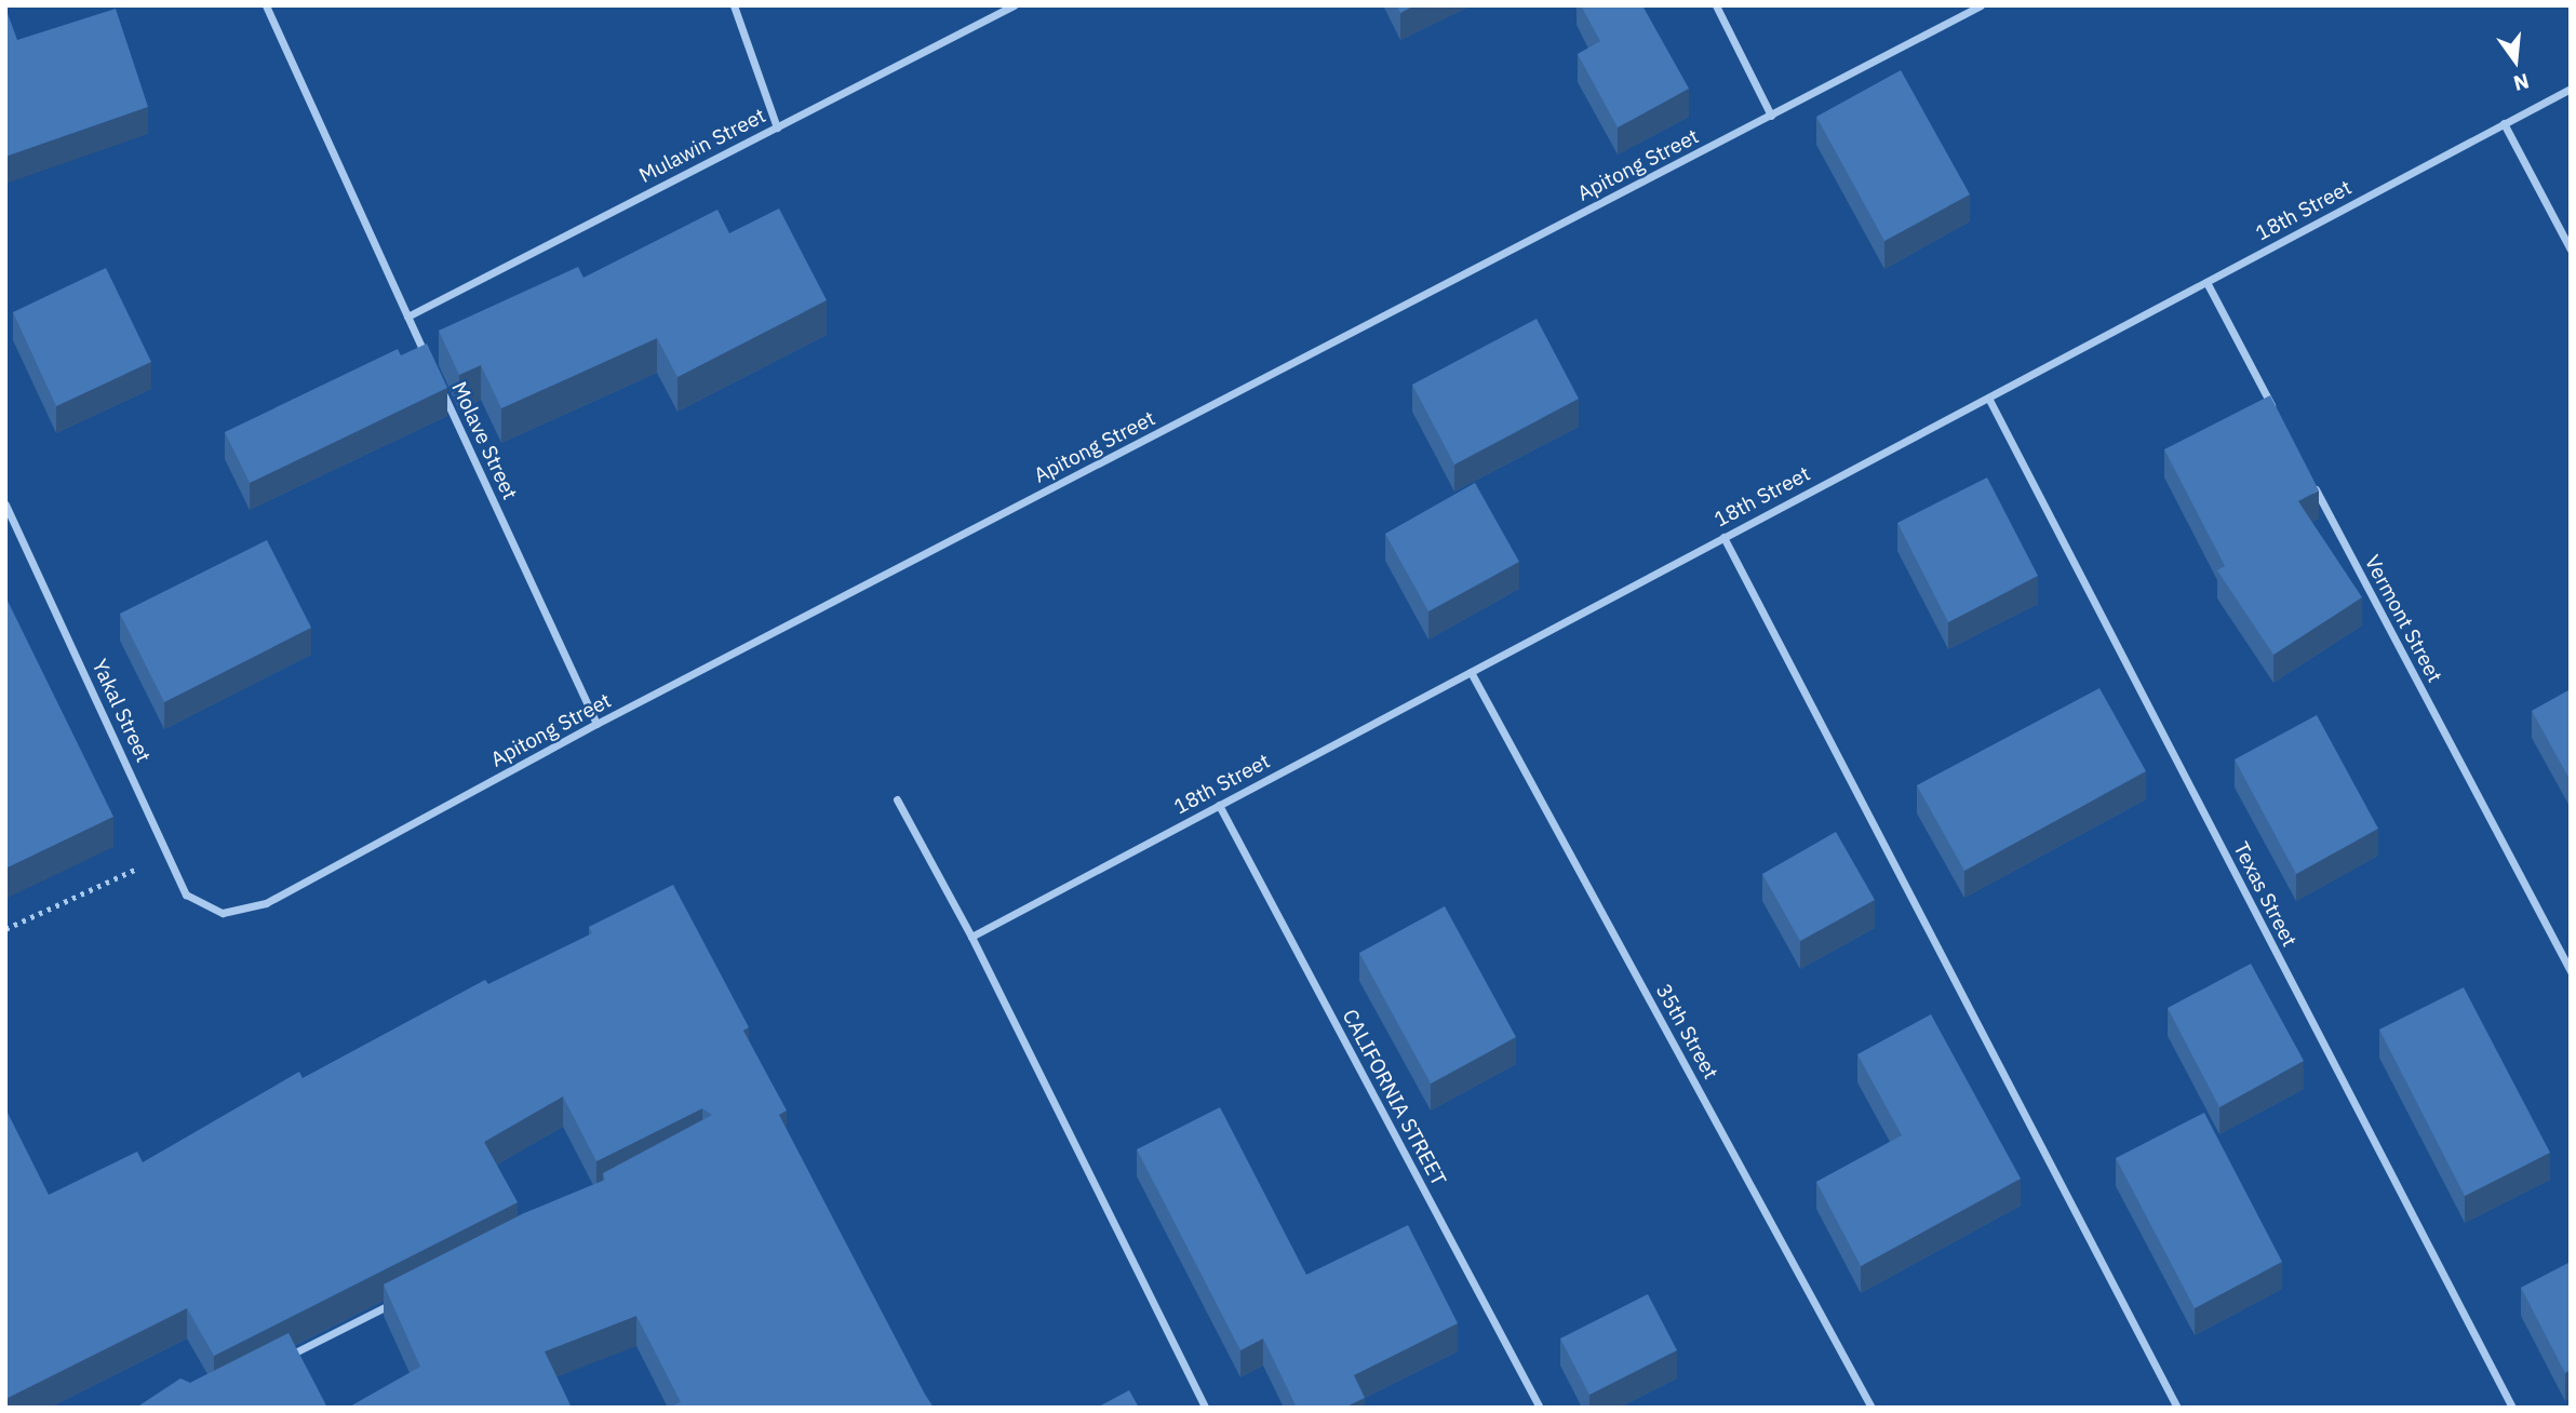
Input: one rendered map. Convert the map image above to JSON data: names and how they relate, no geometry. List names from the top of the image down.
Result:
{
  "streets": {
    "street": [
      "Mulawin Street",
      "Apitong Street",
      "18th Street",
      "Molave Street",
      "Vermont Street",
      "Yakal Street",
      "Texas Street",
      "35th Street",
      "CALIFORNIA STREET"
    ]
  },
  "crossings": [
    ["Apitong Street", "Molave Street"],
    ["Apitong Street", "Yakal Street"],
    ["18th Street", "Texas Street"],
    ["18th Street", "35th Street"],
    ["18th Street", "CALIFORNIA STREET"]
  ],
  "north": "bottom"
}
